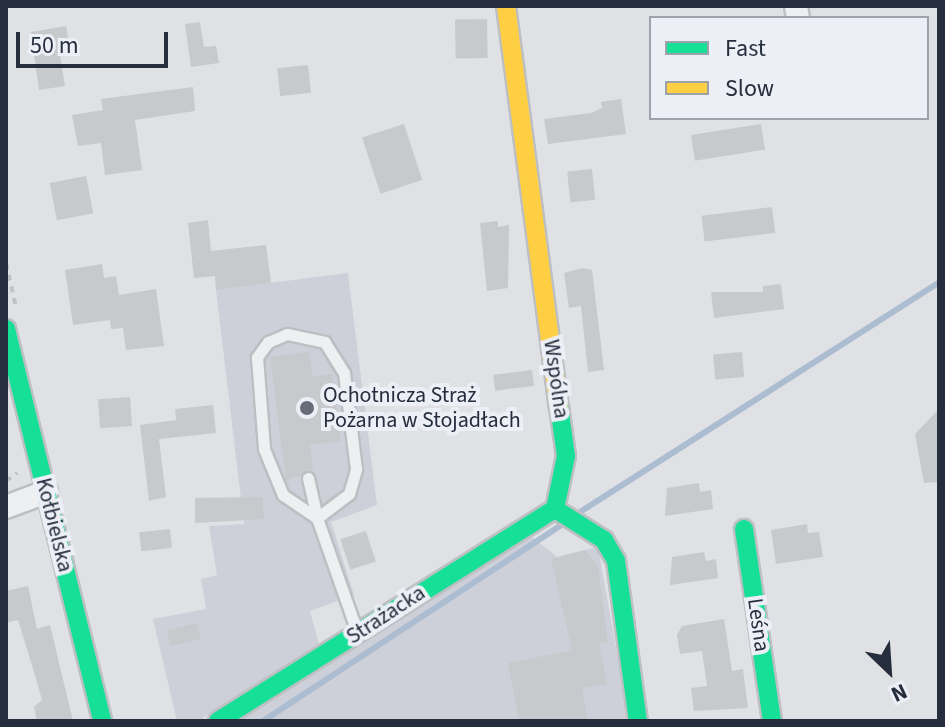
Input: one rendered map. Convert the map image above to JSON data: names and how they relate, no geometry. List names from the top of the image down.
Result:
{
  "streets": {
    "street": [
      "Wspólna",
      "Kołbielska",
      "Strażacka",
      "Leśna"
    ]
  },
  "crossings": [
    ["Wspólna", "Strażacka"]
  ],
  "places": ["Ochotnicza Straż Pożarna w Stojadłach"],
  "legend": ["Fast", "Slow"],
  "scale_bar": "50 m",
  "north": "bottom right"
}
